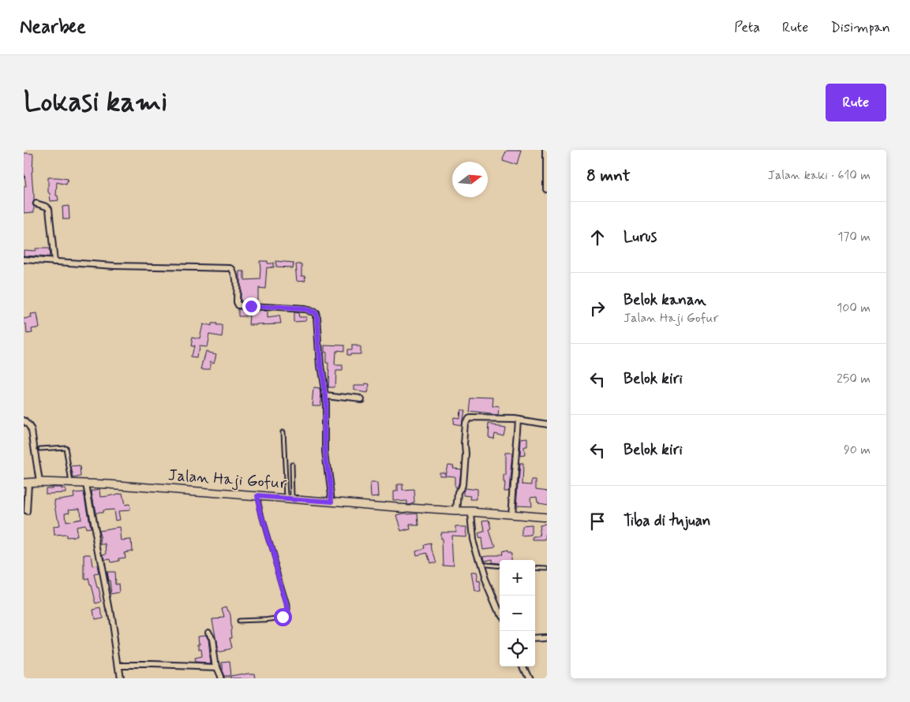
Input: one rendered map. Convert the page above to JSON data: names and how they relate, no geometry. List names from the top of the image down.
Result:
{
  "streets": {
    "street": ["Jalan Haji Gofur"]
  },
  "north": "right",
  "page": {
    "header": "Nearbee",
    "nav": ["Peta", "Rute", "Disimpan"],
    "buttons": "Rute",
    "title": "Lokasi kami",
    "heading": ["8 mnt", "Jalan kaki · 610 m"],
    "list": [
      ["Lurus", "170 m"],
      ["Belok kanan", "Jalan Haji Gofur", "100 m"],
      ["Belok kiri", "250 m"],
      ["Belok kiri", "90 m"],
      "Tiba di tujuan"
    ],
    "map_buttons": ["+", "−"]
  }
}
